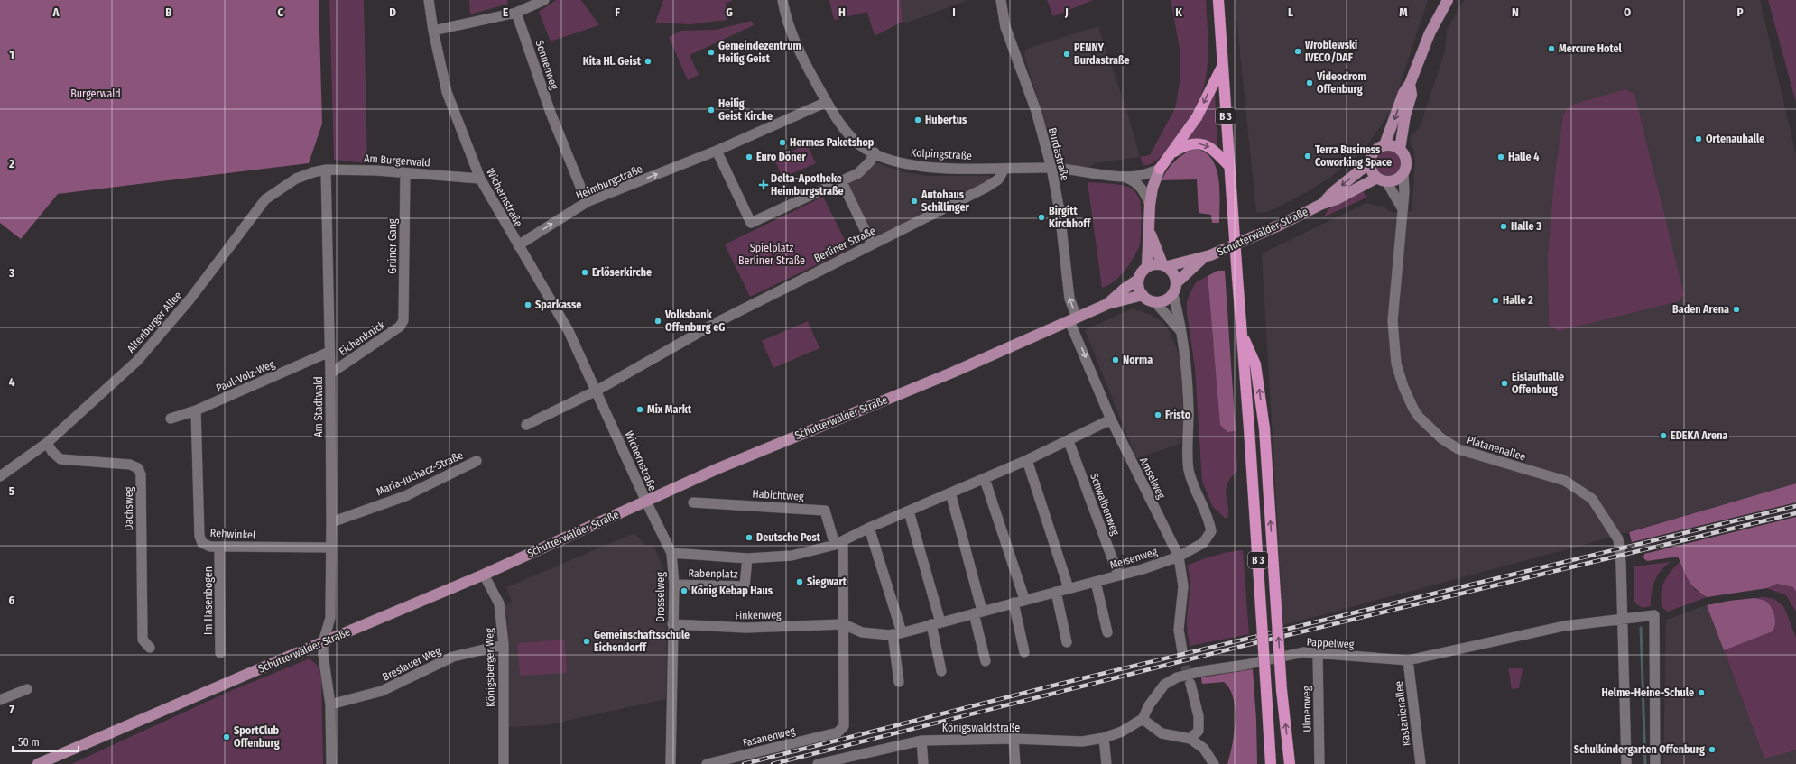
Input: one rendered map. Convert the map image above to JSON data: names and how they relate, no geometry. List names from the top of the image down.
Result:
{
  "streets": {
    "highway": ["B 3"],
    "main road": ["Schutterwälder Straße"],
    "street": [
      "Sonnenweg",
      "Kolpingstraße",
      "Burdastraße",
      "Am Burgerwald",
      "Heimburgstraße",
      "Wichernstraße",
      "Berliner Straße",
      "Grüner Gang",
      "Altenburger Allee",
      "Eichenknick",
      "Paul-Volz-Weg",
      "Am Stadtwald",
      "Platanenallee",
      "Maria-Juchacz-Straße",
      "Amselweg",
      "Habichtweg",
      "Schwalbenweg",
      "Dachsweg",
      "Rehwinkel",
      "Meisenweg",
      "Rabenplatz",
      "Drosselweg",
      "Im Hasenbogen",
      "Finkenweg",
      "Pappelweg",
      "Breslauer Weg",
      "Königsberger Weg",
      "Ulmenweg",
      "Kastanienallee",
      "Königswaldstraße",
      "Fasanenweg"
    ]
  },
  "crossings": [
    ["Sonnenweg", "Heimburgstraße"],
    ["Kolpingstraße", "Burdastraße"],
    ["Kolpingstraße", "Heimburgstraße"],
    ["Kolpingstraße", "Berliner Straße"],
    ["Burdastraße", "Schutterwälder Straße"],
    ["Burdastraße", "Amselweg"],
    ["Am Burgerwald", "Wichernstraße"],
    ["Am Burgerwald", "Grüner Gang"],
    ["Am Burgerwald", "Altenburger Allee"],
    ["Am Burgerwald", "Am Stadtwald"],
    ["Heimburgstraße", "Wichernstraße"],
    ["Wichernstraße", "Schutterwälder Straße"],
    ["Wichernstraße", "Berliner Straße"],
    ["Wichernstraße", "Drosselweg"],
    ["Schutterwälder Straße", "Am Stadtwald"],
    ["Schutterwälder Straße", "Platanenallee"],
    ["Schutterwälder Straße", "Amselweg"],
    ["Schutterwälder Straße", "Drosselweg"],
    ["Schutterwälder Straße", "Königsberger Weg"],
    ["Grüner Gang", "Eichenknick"],
    ["Altenburger Allee", "Dachsweg"],
    ["Eichenknick", "Am Stadtwald"],
    ["Paul-Volz-Weg", "Am Stadtwald"],
    ["Paul-Volz-Weg", "Rehwinkel"],
    ["Am Stadtwald", "Maria-Juchacz-Straße"],
    ["Am Stadtwald", "Rehwinkel"],
    ["Am Stadtwald", "Breslauer Weg"],
    ["Platanenallee", "Pappelweg"],
    ["Amselweg", "Meisenweg"],
    ["Habichtweg", "Rabenplatz"],
    ["Schwalbenweg", "Meisenweg"],
    ["Rehwinkel", "Im Hasenbogen"],
    ["Meisenweg", "Finkenweg"],
    ["Meisenweg", "Fasanenweg"],
    ["Rabenplatz", "Drosselweg"],
    ["Drosselweg", "Finkenweg"],
    ["Finkenweg", "Fasanenweg"],
    ["Pappelweg", "Ulmenweg"],
    ["Pappelweg", "Kastanienallee"],
    ["Pappelweg", "Königswaldstraße"],
    ["Breslauer Weg", "Königsberger Weg"]
  ],
  "one_way": ["Burdastraße", "Heimburgstraße"],
  "parks": ["Burgerwald", "Spielplatz Berliner Straße"],
  "places": {
    "other": [
      "Mercure Hotel",
      "Wroblewski IVECO/DAF",
      "Gemeindezentrum Heilig Geist",
      "PENNY Burdastraße",
      "Kita Hl. Geist",
      "Videodrom Offenburg",
      "Heilig Geist Kirche",
      "Hubertus",
      "Ortenauhalle",
      "Hermes Paketshop",
      "Terra Business Coworking Space",
      "Euro Döner",
      "Halle 4",
      "Autohaus Schillinger",
      "Birgitt Kirchhoff",
      "Halle 3",
      "Erlöserkirche",
      "Halle 2",
      "Sparkasse",
      "Baden Arena",
      "Volksbank Offenburg eG",
      "Norma",
      "Eislaufhalle Offenburg",
      "Mix Markt",
      "Fristo",
      "EDEKA Arena",
      "Deutsche Post",
      "Siegwart",
      "König Kebap Haus",
      "Gemeinschaftsschule Eichendorff",
      "Helme-Heine-Schule",
      "SportClub Offenburg",
      "Schulkindergarten Offenburg"
    ],
    "health": ["Delta-Apotheke Heimburgstraße"]
  },
  "scale_bar": "50 m",
  "grid": {
    "columns": [
      "A",
      "B",
      "C",
      "D",
      "E",
      "F",
      "G",
      "H",
      "I",
      "J",
      "K",
      "L",
      "M",
      "N",
      "O",
      "P"
    ],
    "rows": [
      "1",
      "2",
      "3",
      "4",
      "5",
      "6",
      "7"
    ]
  }
}
